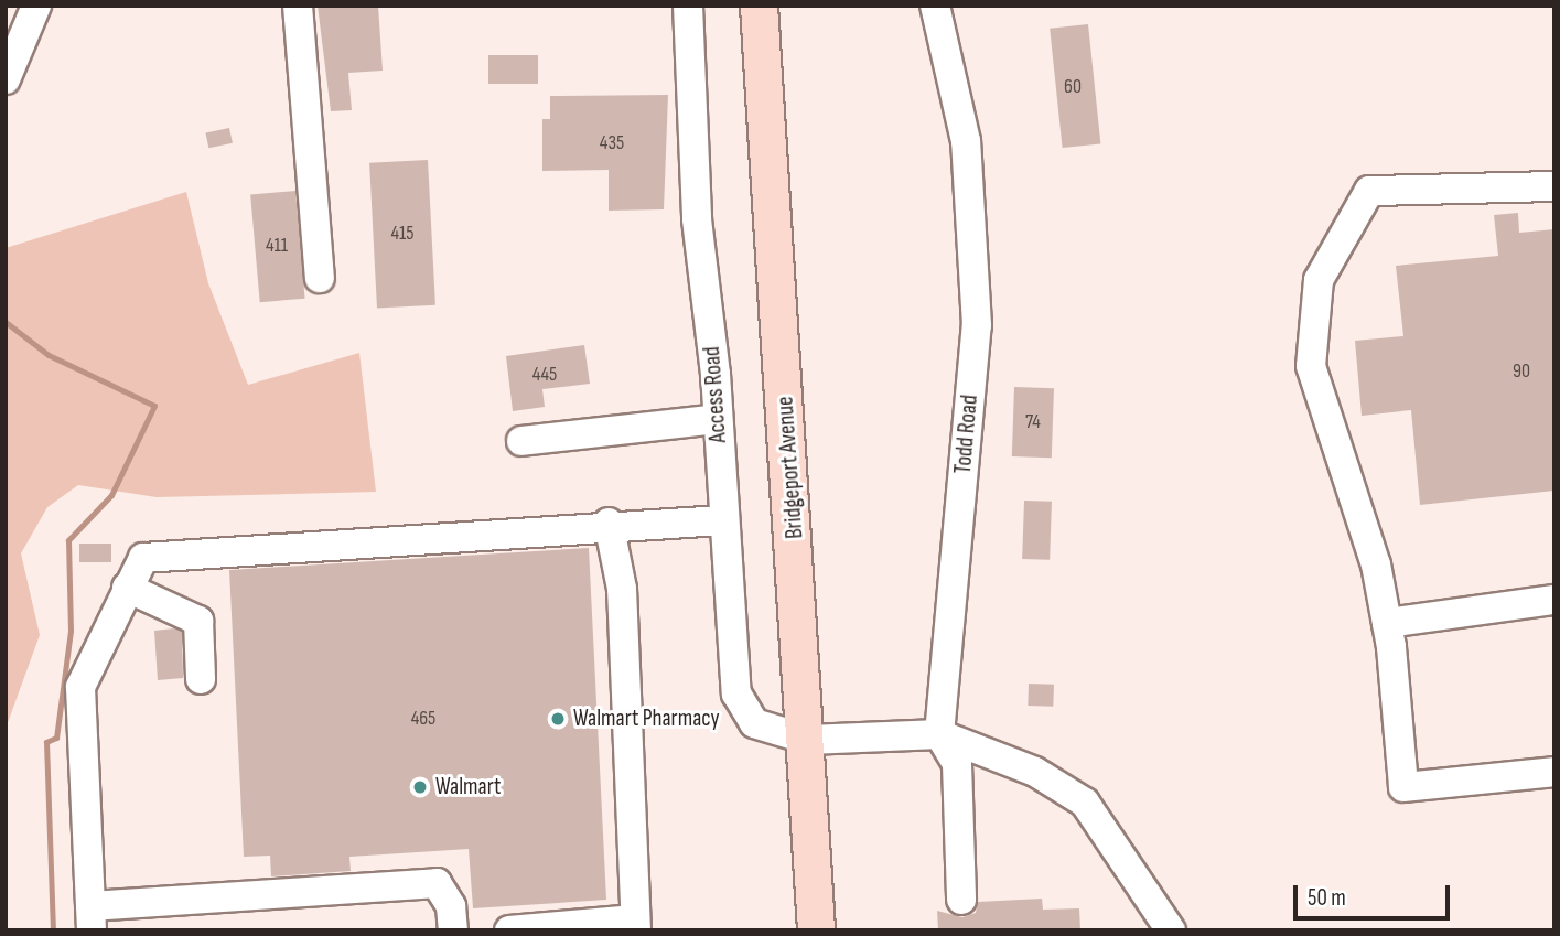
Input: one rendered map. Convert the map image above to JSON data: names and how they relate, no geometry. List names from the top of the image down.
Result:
{
  "streets": {
    "main road": ["Bridgeport Avenue"],
    "street": ["Access Road", "Todd Road"]
  },
  "crossings": [
    ["Access Road", "Bridgeport Avenue"]
  ],
  "places": ["Walmart Pharmacy", "Walmart"],
  "house_numbers": [
    "60",
    "435",
    "415",
    "411",
    "90",
    "445",
    "74",
    "465"
  ],
  "scale_bar": "50 m"
}
